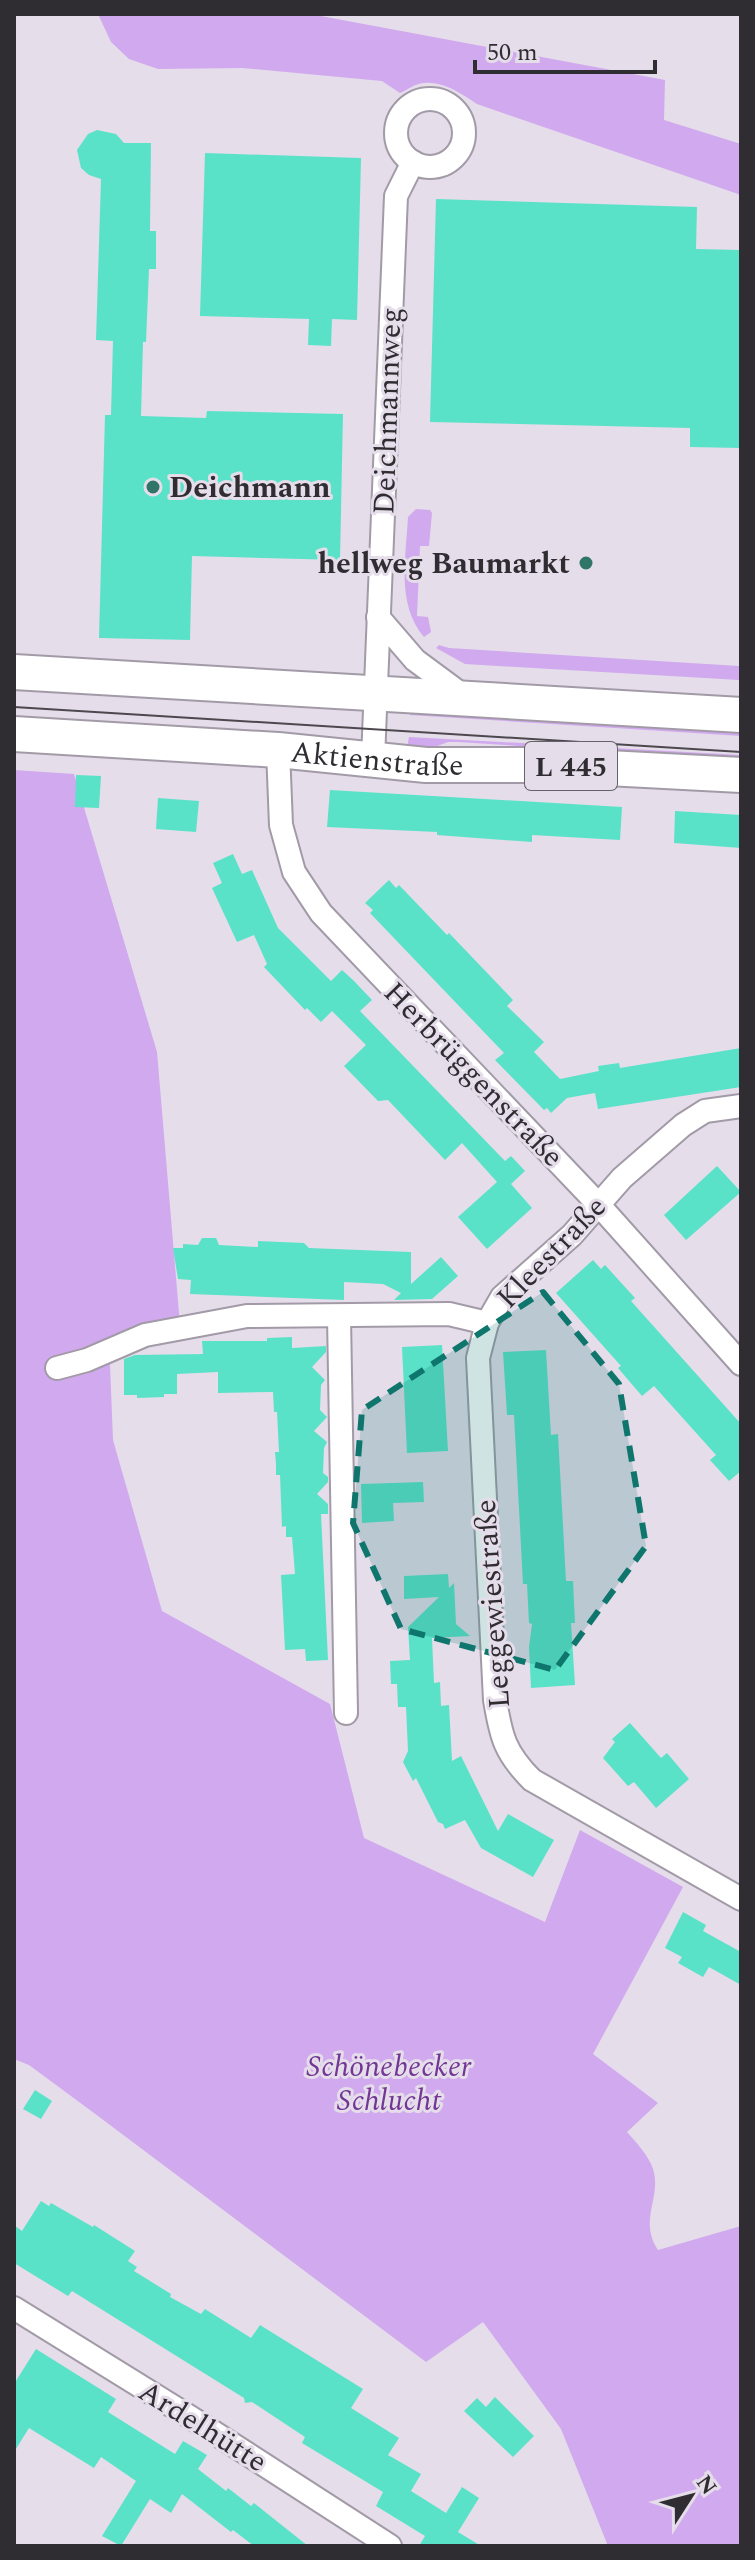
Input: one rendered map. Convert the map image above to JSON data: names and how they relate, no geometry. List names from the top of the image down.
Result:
{
  "streets": {
    "main road": ["Aktienstraße", "L 445"],
    "street": [
      "Deichmannweg",
      "Herbrüggenstraße",
      "Kleestraße",
      "Leggewiestraße",
      "Ardelhütte"
    ]
  },
  "crossings": [
    ["Deichmannweg", "Aktienstraße"],
    ["Aktienstraße", "Herbrüggenstraße"],
    ["Herbrüggenstraße", "Kleestraße"],
    ["Kleestraße", "Leggewiestraße"]
  ],
  "parks": ["Schönebecker Schlucht"],
  "places": ["Deichmann", "hellweg Baumarkt"],
  "scale_bar": "50 m",
  "north": "top right"
}
